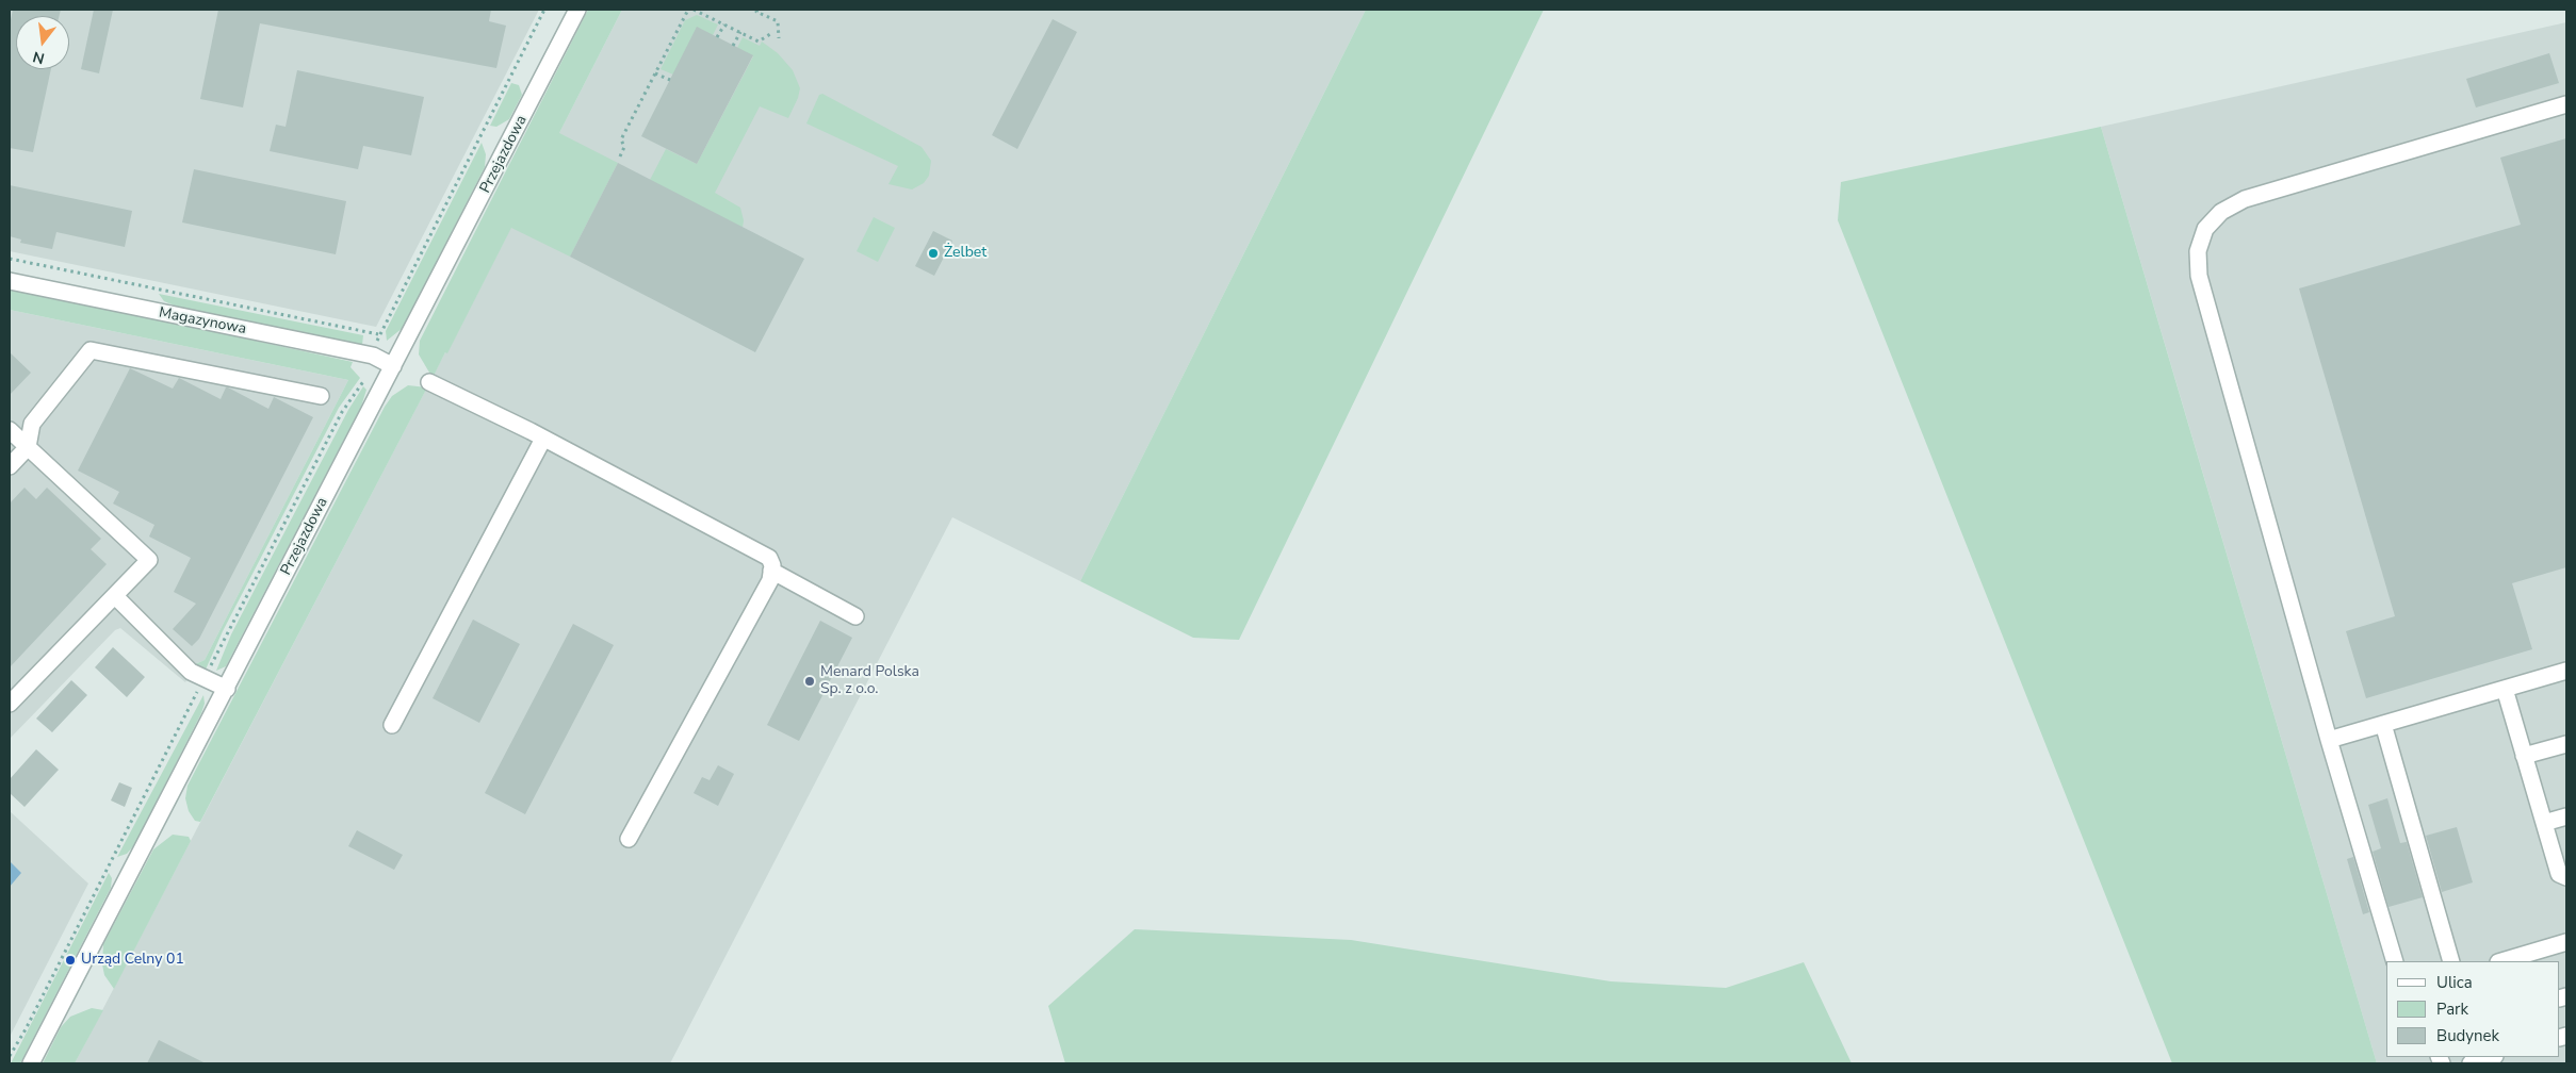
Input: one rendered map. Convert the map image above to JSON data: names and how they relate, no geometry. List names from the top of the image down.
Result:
{
  "streets": {
    "street": ["Przejazdowa", "Magazynowa"]
  },
  "crossings": [
    ["Przejazdowa", "Magazynowa"]
  ],
  "places": ["Żelbet", "Menard Polska Sp. z o.o.", "Urząd Celny 01"],
  "legend": ["Ulica", "Park", "Budynek"],
  "north": "bottom"
}
